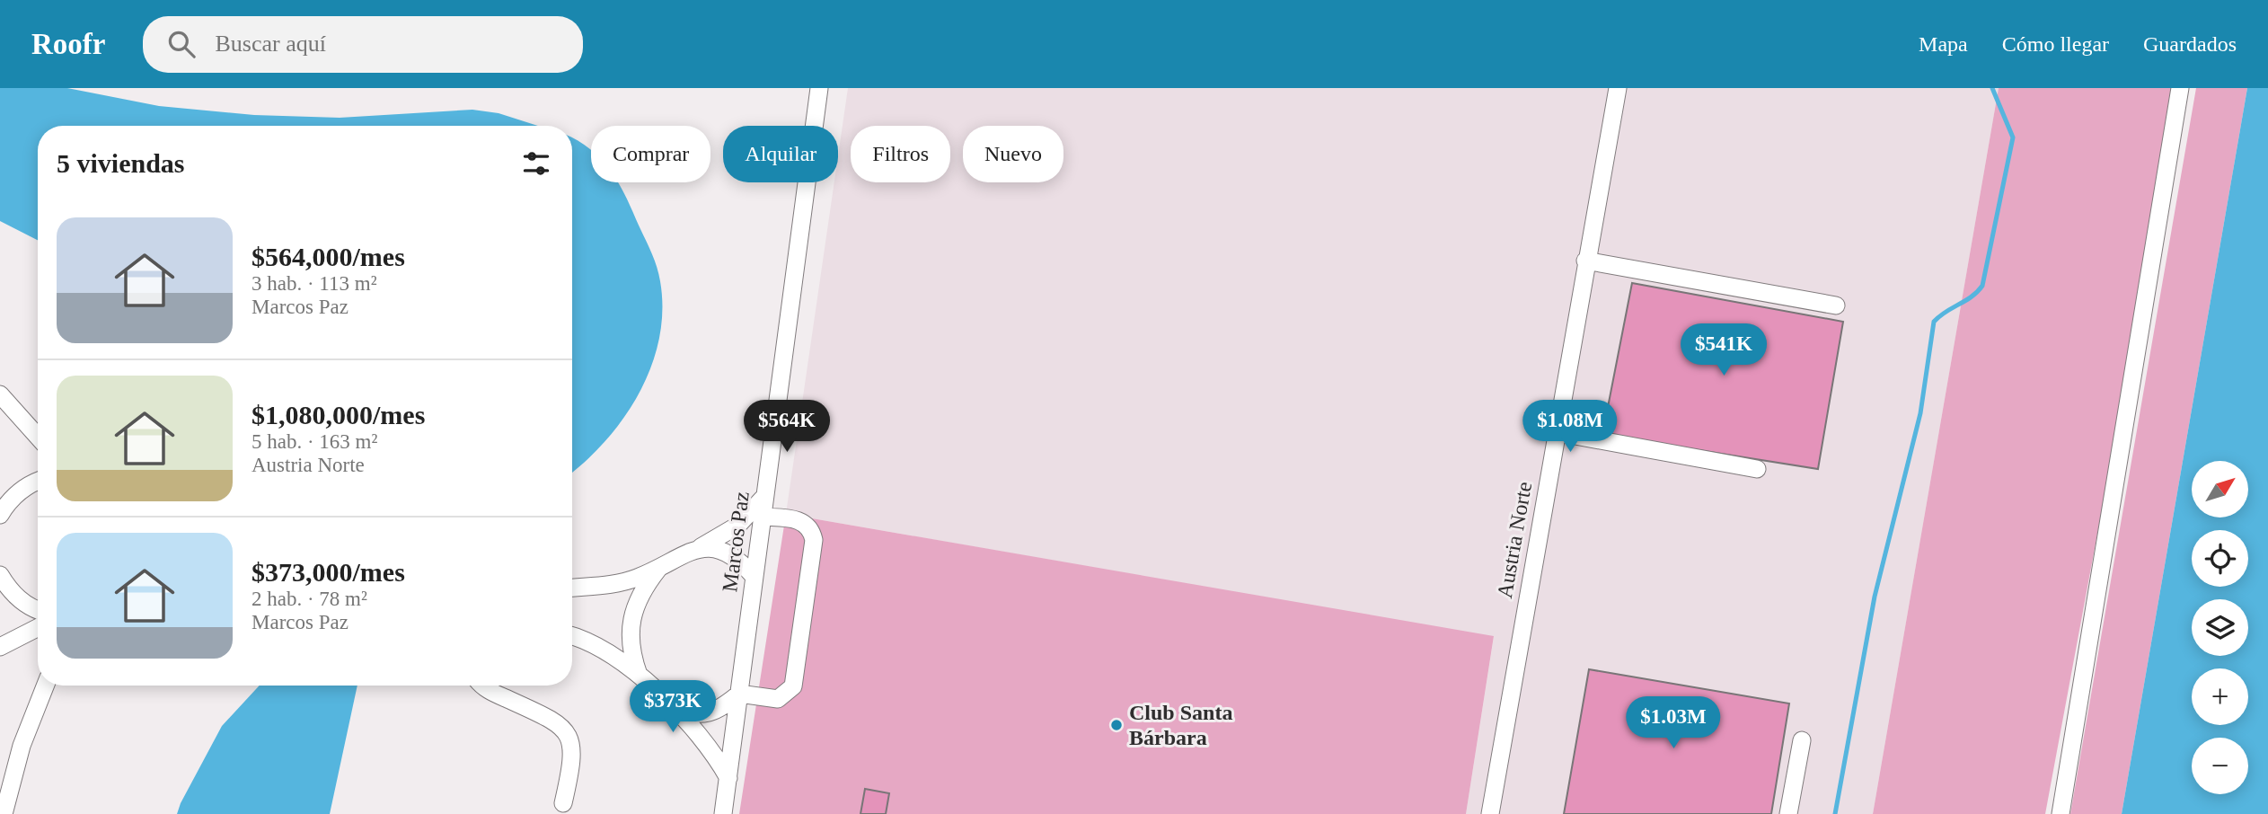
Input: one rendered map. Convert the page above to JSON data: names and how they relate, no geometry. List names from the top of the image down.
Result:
{
  "streets": {
    "street": ["Austria Norte", "Marcos Paz"]
  },
  "places": ["Club Santa Bárbara"],
  "north": "top right",
  "page": {
    "header": "Roofr",
    "search": "Buscar aquí",
    "nav": ["Mapa", "Cómo llegar", "Guardados"],
    "chip": [
      "Comprar",
      "Alquilar",
      "Filtros",
      "Nuevo"
    ],
    "heading": "5 viviendas",
    "list": [
      {
        "name": "$564,000/mes",
        "note": "3 hab. · 113 m² · Marcos Paz"
      },
      {
        "name": "$1,080,000/mes",
        "note": "5 hab. · 163 m² · Austria Norte"
      },
      {
        "name": "$373,000/mes",
        "note": "2 hab. · 78 m² · Marcos Paz"
      }
    ],
    "price": [
      "$541K",
      "$564K",
      "$1.08M",
      "$373K",
      "$1.03M"
    ],
    "map_buttons": ["+", "−"]
  }
}
